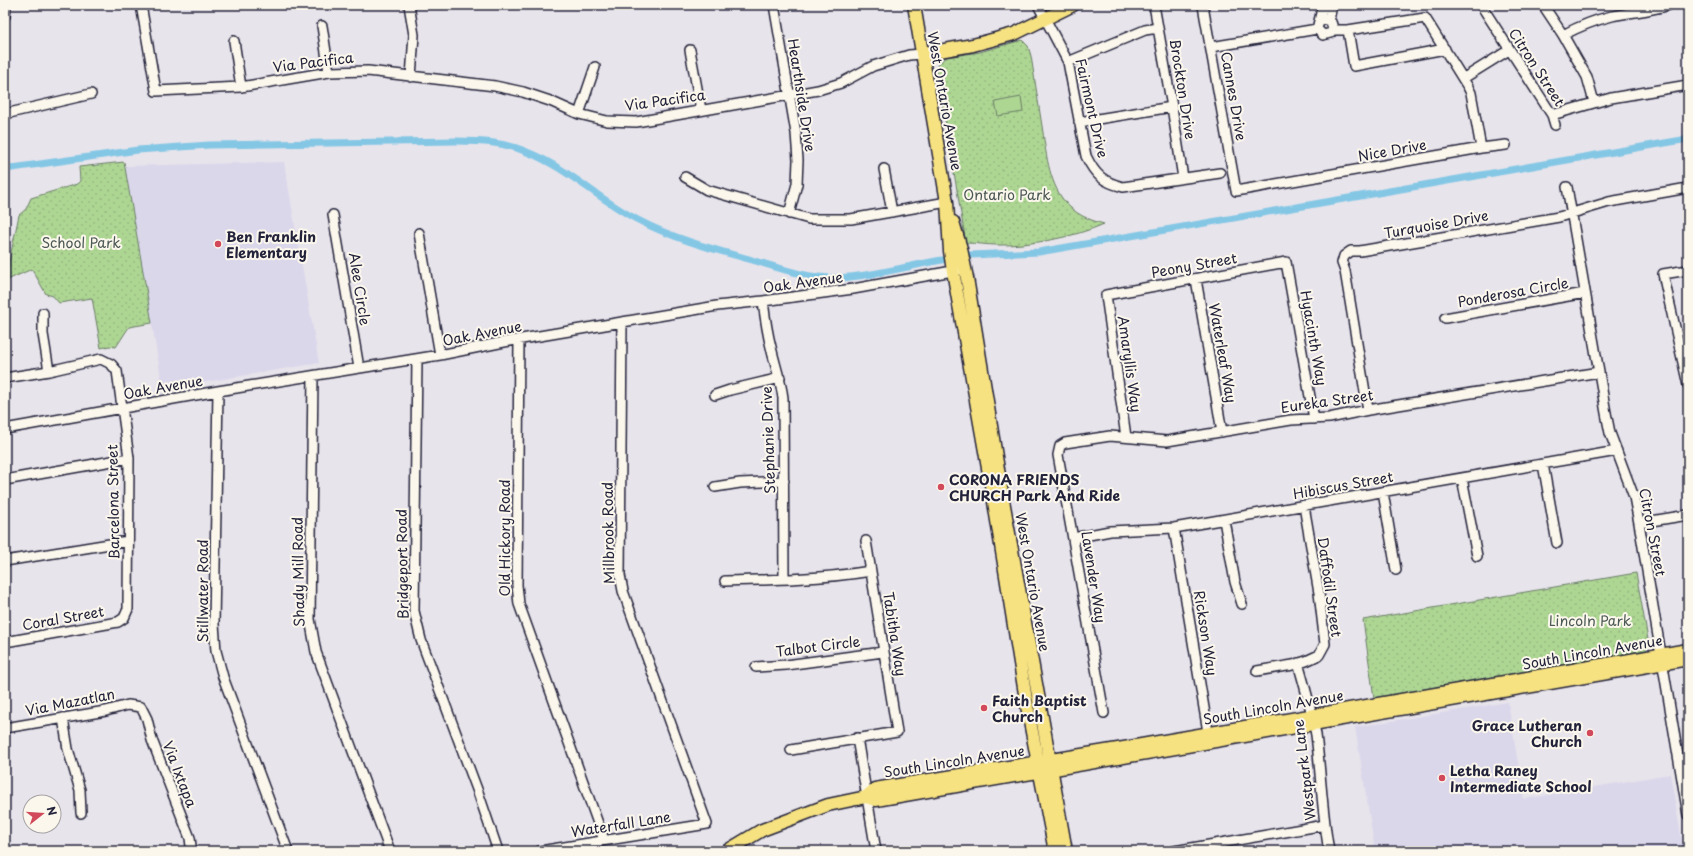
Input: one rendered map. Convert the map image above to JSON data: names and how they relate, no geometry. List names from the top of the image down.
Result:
{
  "streets": {
    "main road": ["Via Pacifica", "West Ontario Avenue", "South Lincoln Avenue"],
    "street": [
      "Citron Street",
      "Brockton Drive",
      "Hearthside Drive",
      "Cannes Drive",
      "Fairmont Drive",
      "Nice Drive",
      "Turquoise Drive",
      "Peony Street",
      "Oak Avenue",
      "Alee Circle",
      "Ponderosa Circle",
      "Hyacinth Way",
      "Waterleaf Way",
      "Amaryllis Way",
      "Eureka Street",
      "Stephanie Drive",
      "Hibiscus Street",
      "Barcelona Street",
      "Millbrook Road",
      "Old Hickory Road",
      "Bridgeport Road",
      "Shady Mill Road",
      "Lavender Way",
      "Daffodil Street",
      "Stillwater Road",
      "Coral Street",
      "Rickson Way",
      "Tabitha Way",
      "Talbot Circle",
      "Via Mazatlan",
      "Westpark Lane",
      "Via Ixtapa",
      "Waterfall Lane"
    ]
  },
  "crossings": [
    ["Via Pacifica", "Hearthside Drive"],
    ["Via Pacifica", "West Ontario Avenue"],
    ["Via Pacifica", "Fairmont Drive"],
    ["Citron Street", "Turquoise Drive"],
    ["Citron Street", "Ponderosa Circle"],
    ["Citron Street", "Eureka Street"],
    ["Citron Street", "Hibiscus Street"],
    ["Citron Street", "South Lincoln Avenue"],
    ["Brockton Drive", "Fairmont Drive"],
    ["Cannes Drive", "Nice Drive"],
    ["West Ontario Avenue", "Oak Avenue"],
    ["West Ontario Avenue", "South Lincoln Avenue"],
    ["Turquoise Drive", "Eureka Street"],
    ["Peony Street", "Hyacinth Way"],
    ["Peony Street", "Waterleaf Way"],
    ["Peony Street", "Amaryllis Way"],
    ["Oak Avenue", "Alee Circle"],
    ["Oak Avenue", "Stephanie Drive"],
    ["Oak Avenue", "Barcelona Street"],
    ["Oak Avenue", "Millbrook Road"],
    ["Oak Avenue", "Old Hickory Road"],
    ["Oak Avenue", "Bridgeport Road"],
    ["Oak Avenue", "Shady Mill Road"],
    ["Oak Avenue", "Stillwater Road"],
    ["Hyacinth Way", "Eureka Street"],
    ["Waterleaf Way", "Eureka Street"],
    ["Amaryllis Way", "Eureka Street"],
    ["Eureka Street", "Lavender Way"],
    ["Hibiscus Street", "Lavender Way"],
    ["Hibiscus Street", "Daffodil Street"],
    ["Hibiscus Street", "Rickson Way"],
    ["Barcelona Street", "Coral Street"],
    ["Millbrook Road", "Waterfall Lane"],
    ["Old Hickory Road", "Waterfall Lane"],
    ["Daffodil Street", "Westpark Lane"],
    ["Rickson Way", "South Lincoln Avenue"],
    ["Tabitha Way", "Talbot Circle"],
    ["South Lincoln Avenue", "Westpark Lane"],
    ["Via Mazatlan", "Via Ixtapa"]
  ],
  "parks": ["Ontario Park", "School Park", "Lincoln Park"],
  "places": [
    "Ben Franklin Elementary",
    "CORONA FRIENDS CHURCH Park And Ride",
    "Faith Baptist Church",
    "Grace Lutheran Church",
    "Letha Raney Intermediate School"
  ],
  "north": "right"
}
